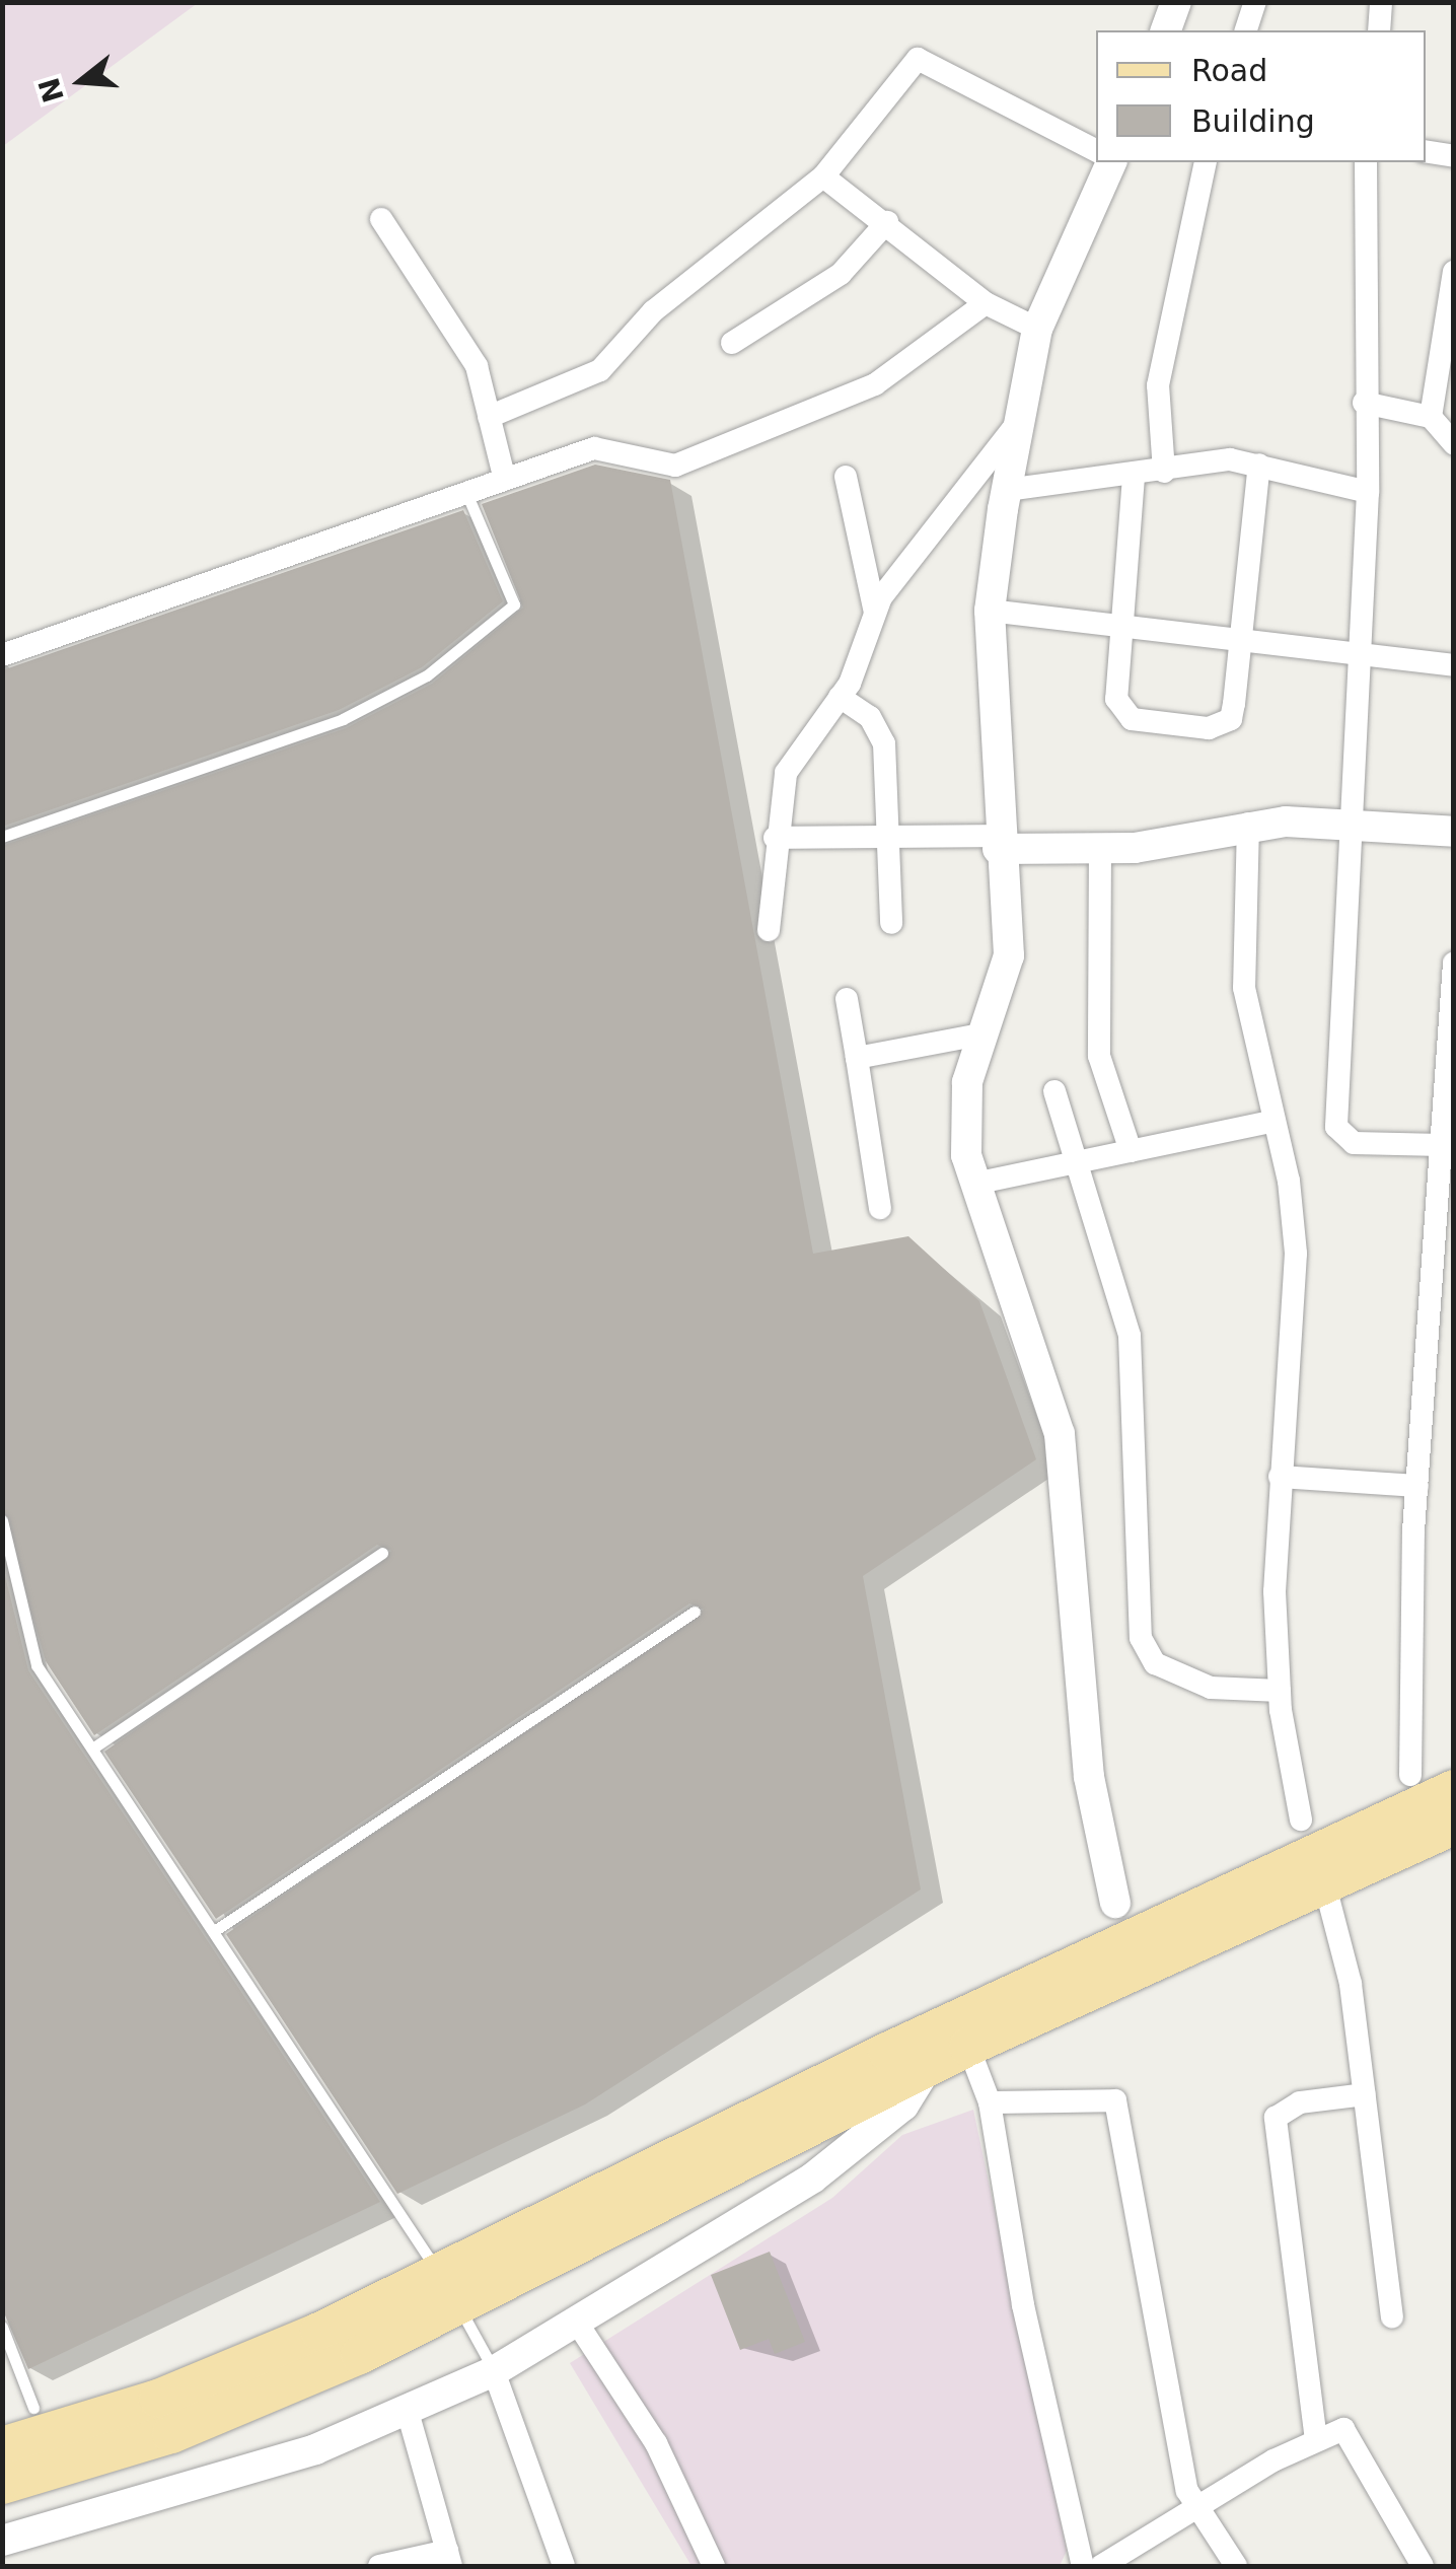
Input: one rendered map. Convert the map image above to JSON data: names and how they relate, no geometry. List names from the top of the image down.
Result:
{
  "legend": ["Road", "Building"],
  "north": "left"
}
